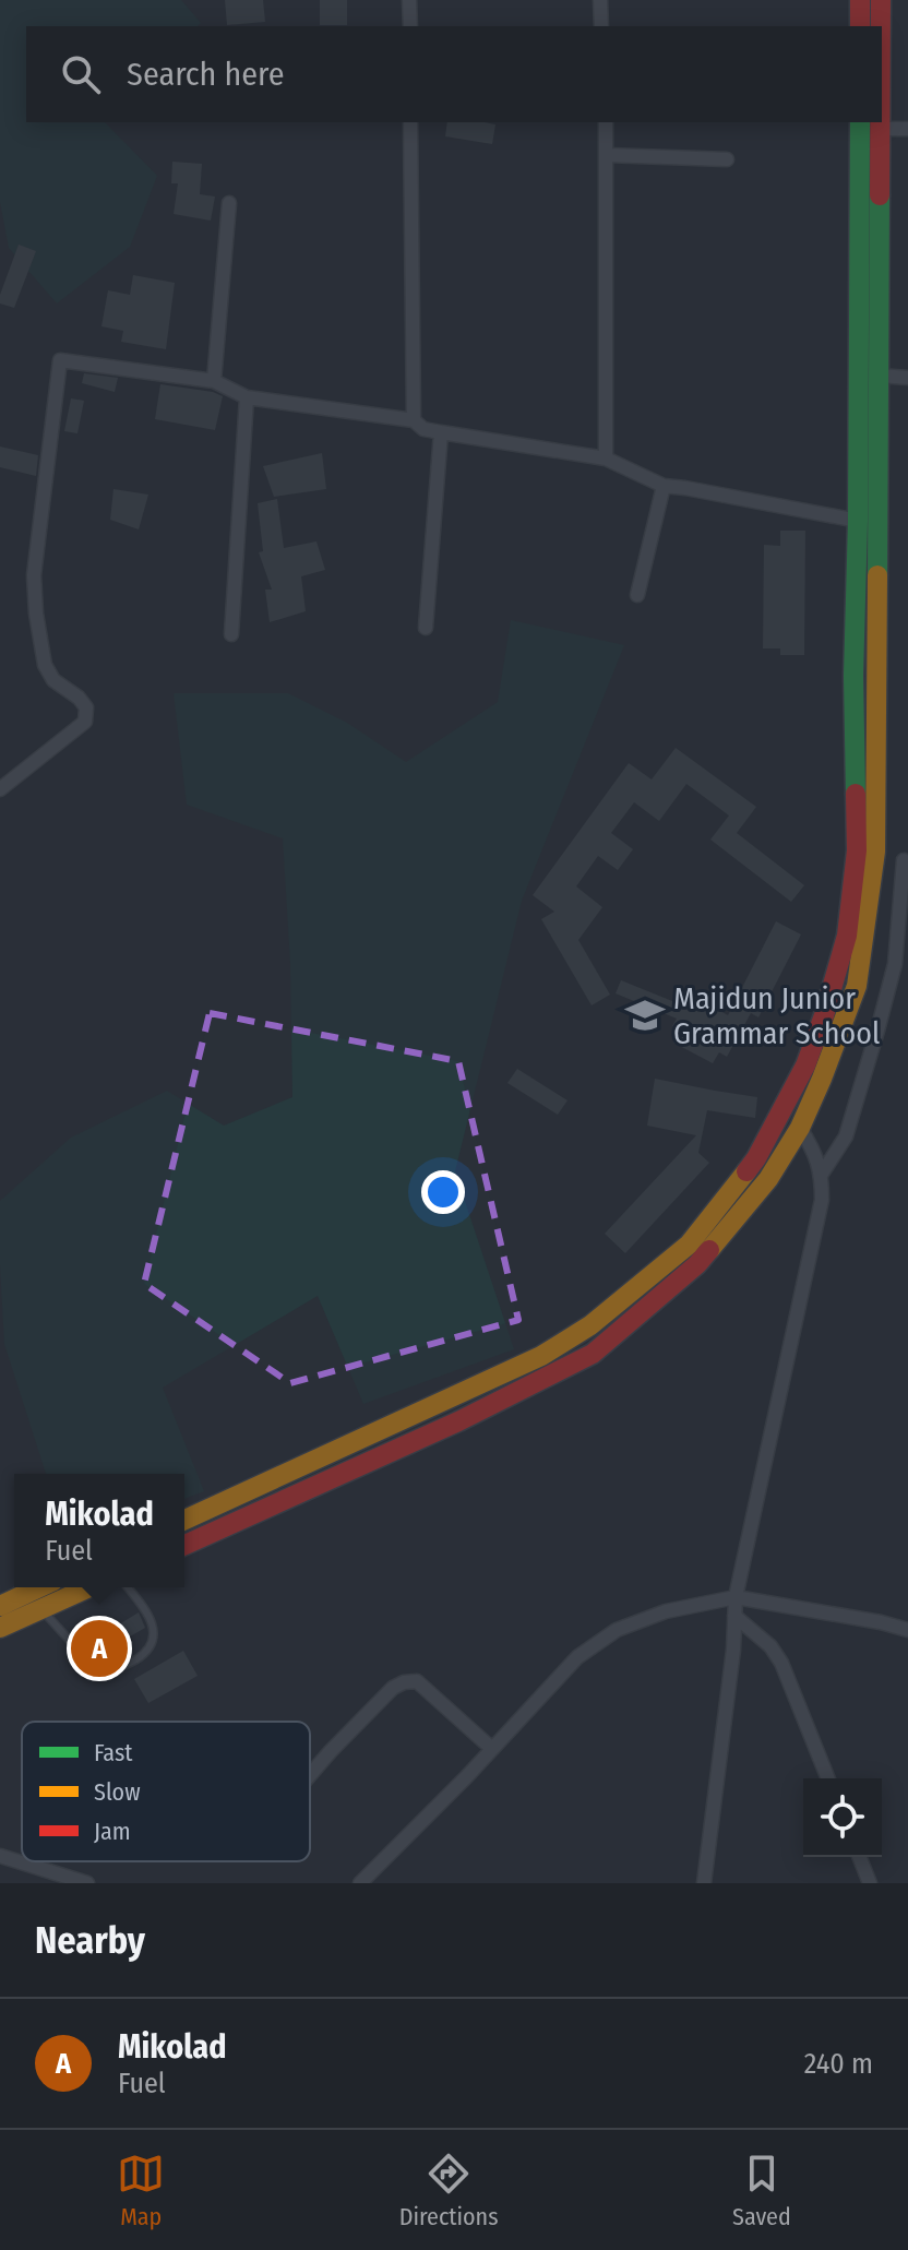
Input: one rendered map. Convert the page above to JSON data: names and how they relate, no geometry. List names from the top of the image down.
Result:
{
  "places": {
    "school or university": ["Majidun Junior Grammar School"]
  },
  "legend": ["Fast", "Slow", "Jam"],
  "page": {
    "search": "Search here",
    "popup": ["Mikolad", "Fuel"],
    "pins": "A",
    "heading": "Nearby",
    "list": [
      {
        "mark": "A",
        "name": "Mikolad",
        "note": "Fuel",
        "value": "240 m"
      }
    ],
    "nav": ["Map", "Directions", "Saved"]
  }
}
